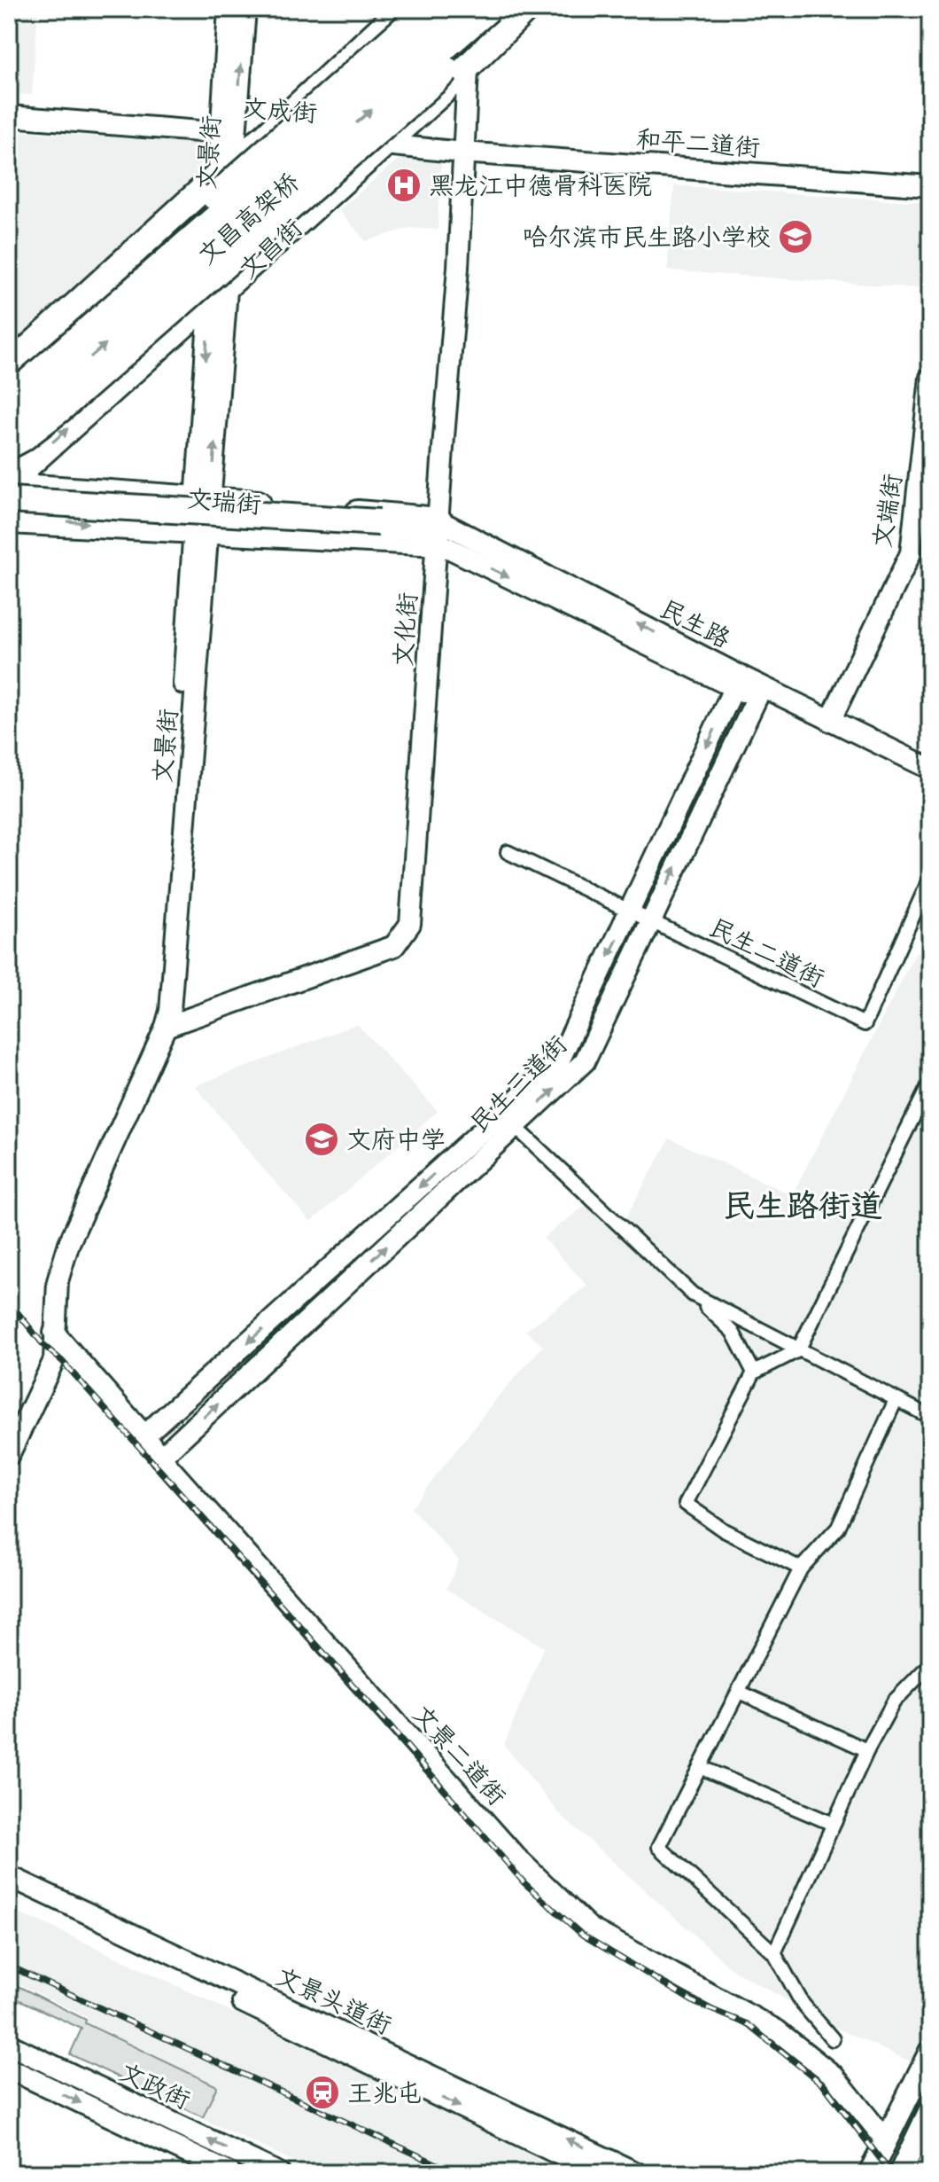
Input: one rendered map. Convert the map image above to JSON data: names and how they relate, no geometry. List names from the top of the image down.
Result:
{
  "streets": {
    "highway": ["文昌高架桥", "文昌街", "文瑞街"],
    "street": [
      "文成街",
      "和平二道街",
      "文景街",
      "文端街",
      "民生路",
      "文化街",
      "民生二道街",
      "民生三道街",
      "文景二道街",
      "文景头道街",
      "文政街"
    ]
  },
  "crossings": [
    ["文成街", "和平二道街"],
    ["文成街", "文景街"],
    ["文成街", "文昌街"],
    ["文成街", "文化街"],
    ["和平二道街", "文化街"],
    ["文景街", "文昌街"],
    ["文景街", "文瑞街"],
    ["文景街", "文化街"],
    ["文景街", "文景二道街"],
    ["文昌街", "文瑞街"],
    ["文昌街", "文化街"],
    ["文瑞街", "民生路"],
    ["文瑞街", "文化街"],
    ["文端街", "民生路"],
    ["民生路", "文化街"],
    ["民生路", "民生三道街"],
    ["民生二道街", "民生三道街"],
    ["民生三道街", "文景二道街"]
  ],
  "districts": ["民生路街道"],
  "places": {
    "hospital": ["黑龙江中德骨科医院"],
    "school or university": ["哈尔滨市民生路小学校", "文府中学"],
    "station": ["王兆屯"]
  }
}
